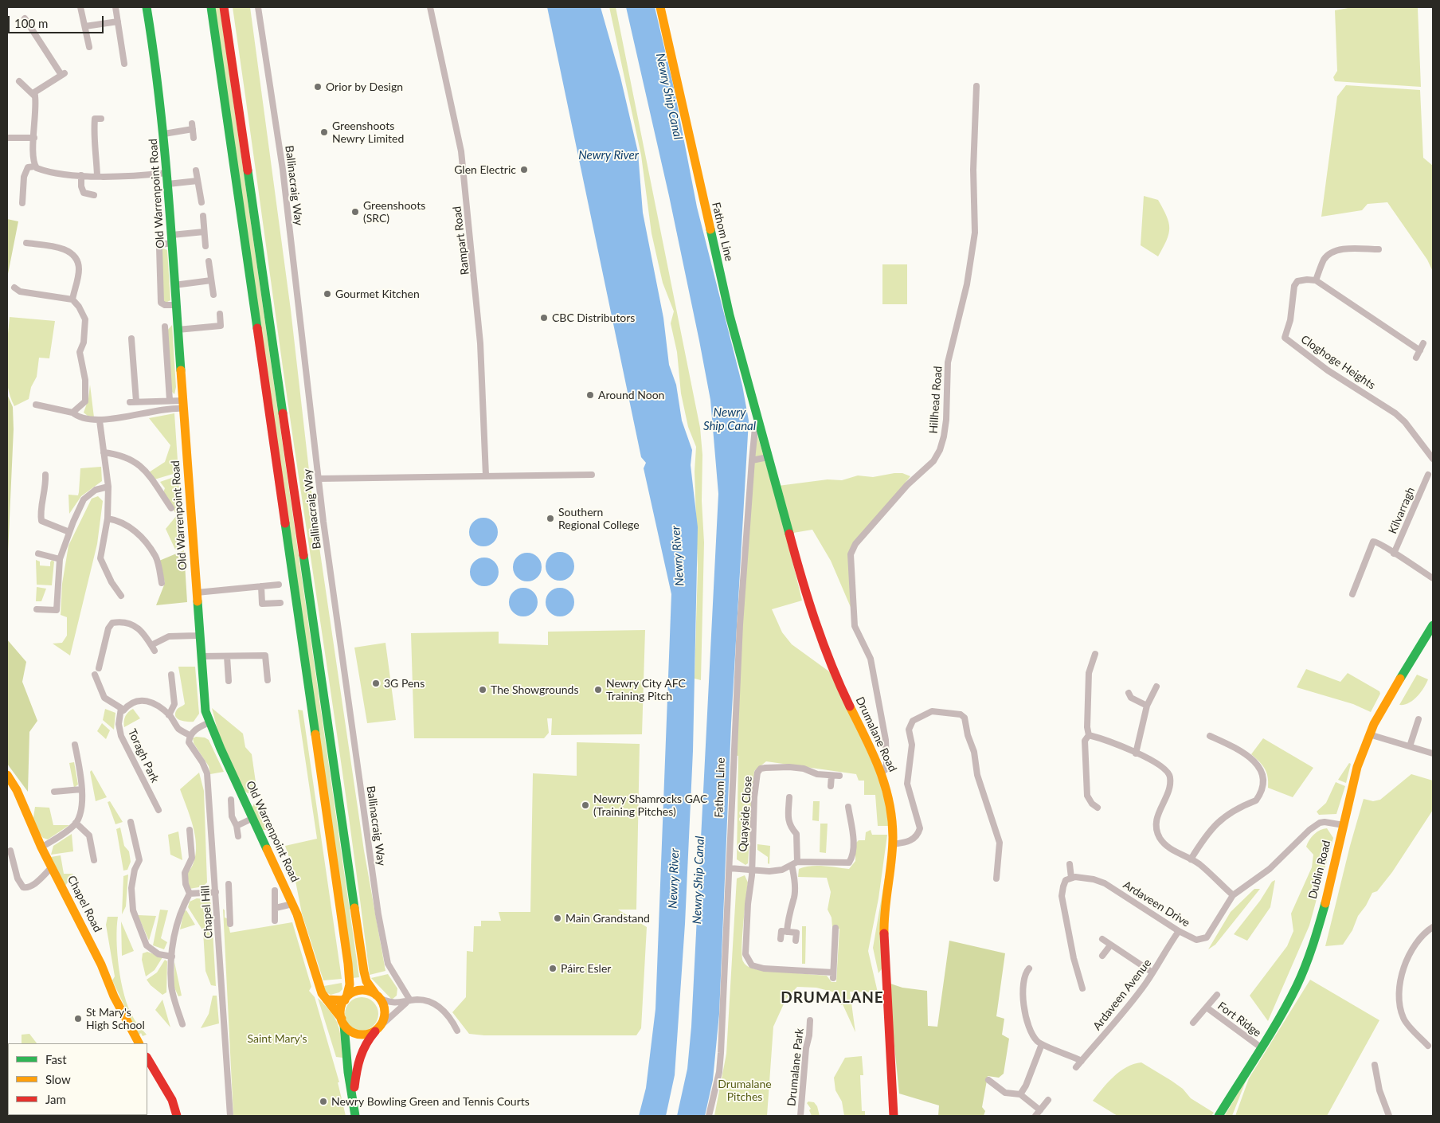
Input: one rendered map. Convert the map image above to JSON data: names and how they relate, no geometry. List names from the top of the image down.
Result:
{
  "streets": {
    "main road": [
      "Old Warrenpoint Road",
      "Fathom Line",
      "Drumalane Road",
      "Dublin Road",
      "Chapel Road"
    ],
    "street": [
      "Ballinacraig Way",
      "Rampart Road",
      "Cloghoge Heights",
      "Hillhead Road",
      "Kilvarragh",
      "Toragh Park",
      "Quayside Close",
      "Ardaveen Drive",
      "Chapel Hill",
      "Ardaveen Avenue",
      "Fort Ridge",
      "Drumalane Park"
    ]
  },
  "crossings": [
    ["Fathom Line", "Drumalane Road"],
    ["Hillhead Road", "Drumalane Road"],
    ["Dublin Road", "Fort Ridge"],
    ["Ardaveen Drive", "Ardaveen Avenue"]
  ],
  "districts": ["DRUMALANE"],
  "water": ["Newry Ship Canal", "Newry River"],
  "parks": ["Saint Mary's", "Drumalane Pitches"],
  "places": [
    "Orior by Design",
    "Greenshoots Newry Limited",
    "Glen Electric",
    "Greenshoots (SRC)",
    "Gourmet Kitchen",
    "CBC Distributors",
    "Around Noon",
    "Southern Regional College",
    "3G Pens",
    "The Showgrounds",
    "Newry City AFC Training Pitch",
    "Newry Shamrocks GAC (Training Pitches)",
    "Main Grandstand",
    "Páirc Esler",
    "St Mary's High School",
    "Newry Bowling Green and Tennis Courts"
  ],
  "legend": ["Fast", "Slow", "Jam"],
  "scale_bar": "100 m"
}
